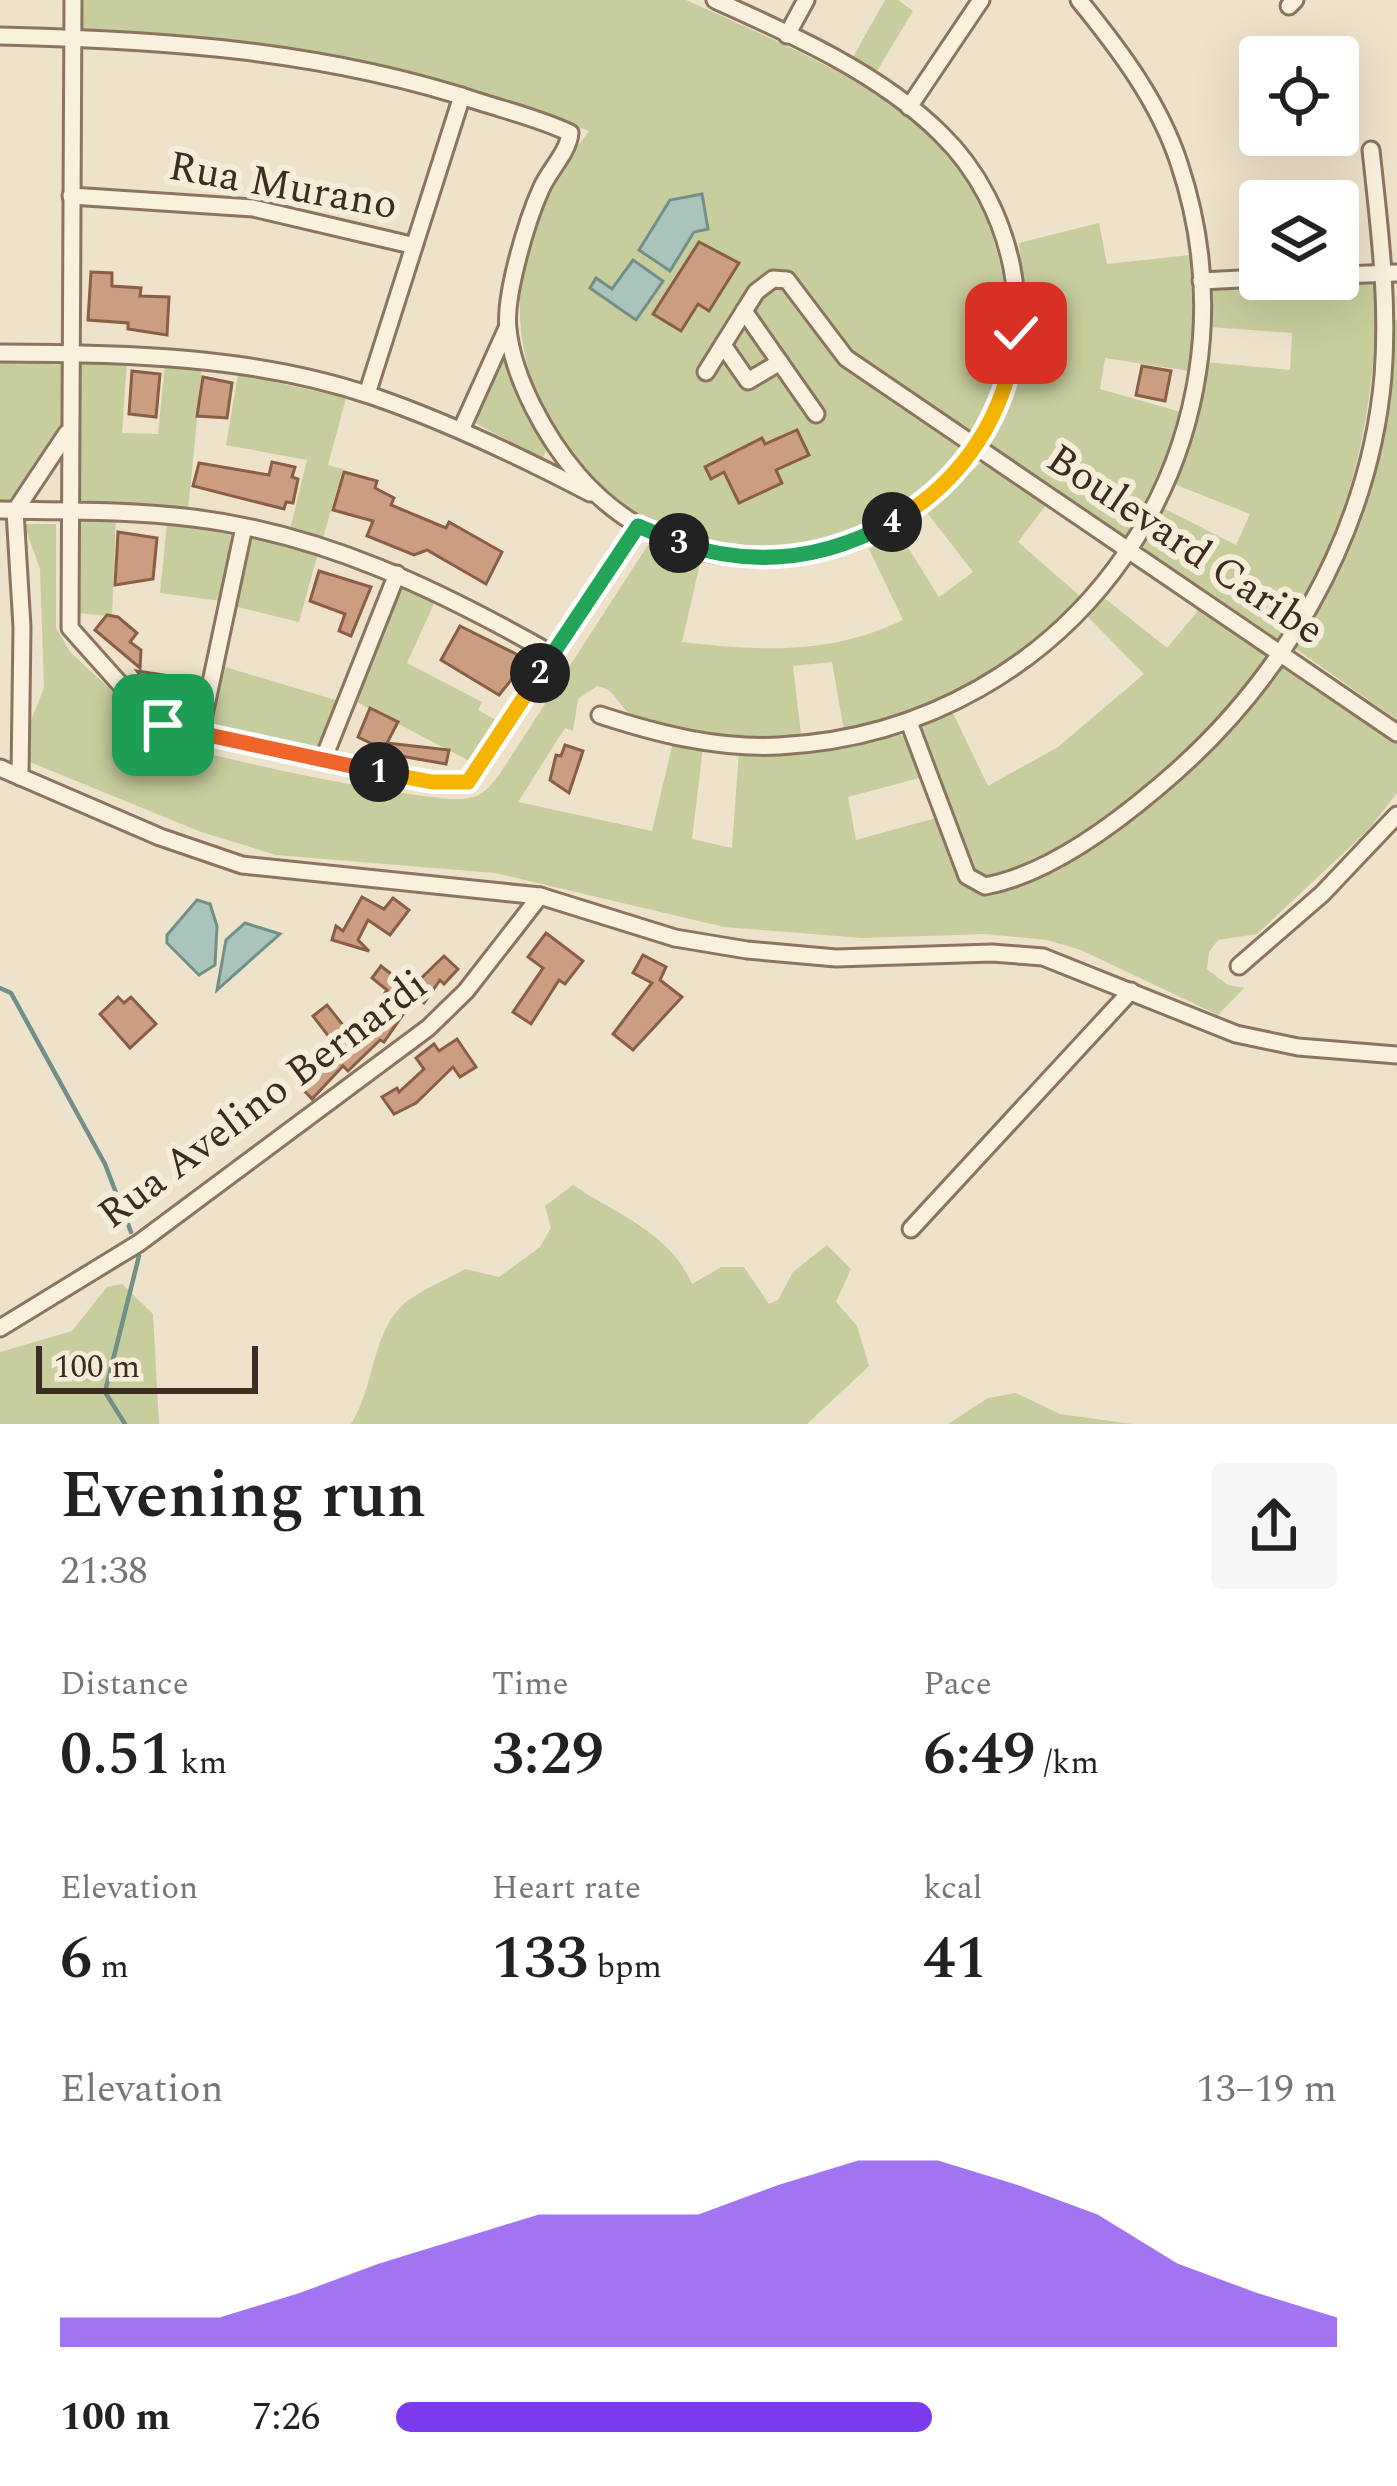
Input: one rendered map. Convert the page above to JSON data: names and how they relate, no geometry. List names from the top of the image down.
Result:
{
  "streets": {
    "street": ["Rua Murano", "Boulevard Caribe", "Rua Avelino Bernardi"]
  },
  "scale_bar": "100 m",
  "page": {
    "pins": [
      "4",
      "3",
      "2",
      "1"
    ],
    "scale": "100 m",
    "heading": ["Evening run", "21:38"],
    "stats": [
      ["Distance", "0.51 km"],
      ["Time", "3:29"],
      ["Pace", "6:49 /km"],
      ["Elevation", "6 m"],
      ["Heart rate", "133 bpm"],
      ["kcal", "41"]
    ],
    "chart": ["Elevation", "13–19 m"],
    "list": [
      {
        "name": "100 m",
        "note": "7:26"
      }
    ]
  }
}
